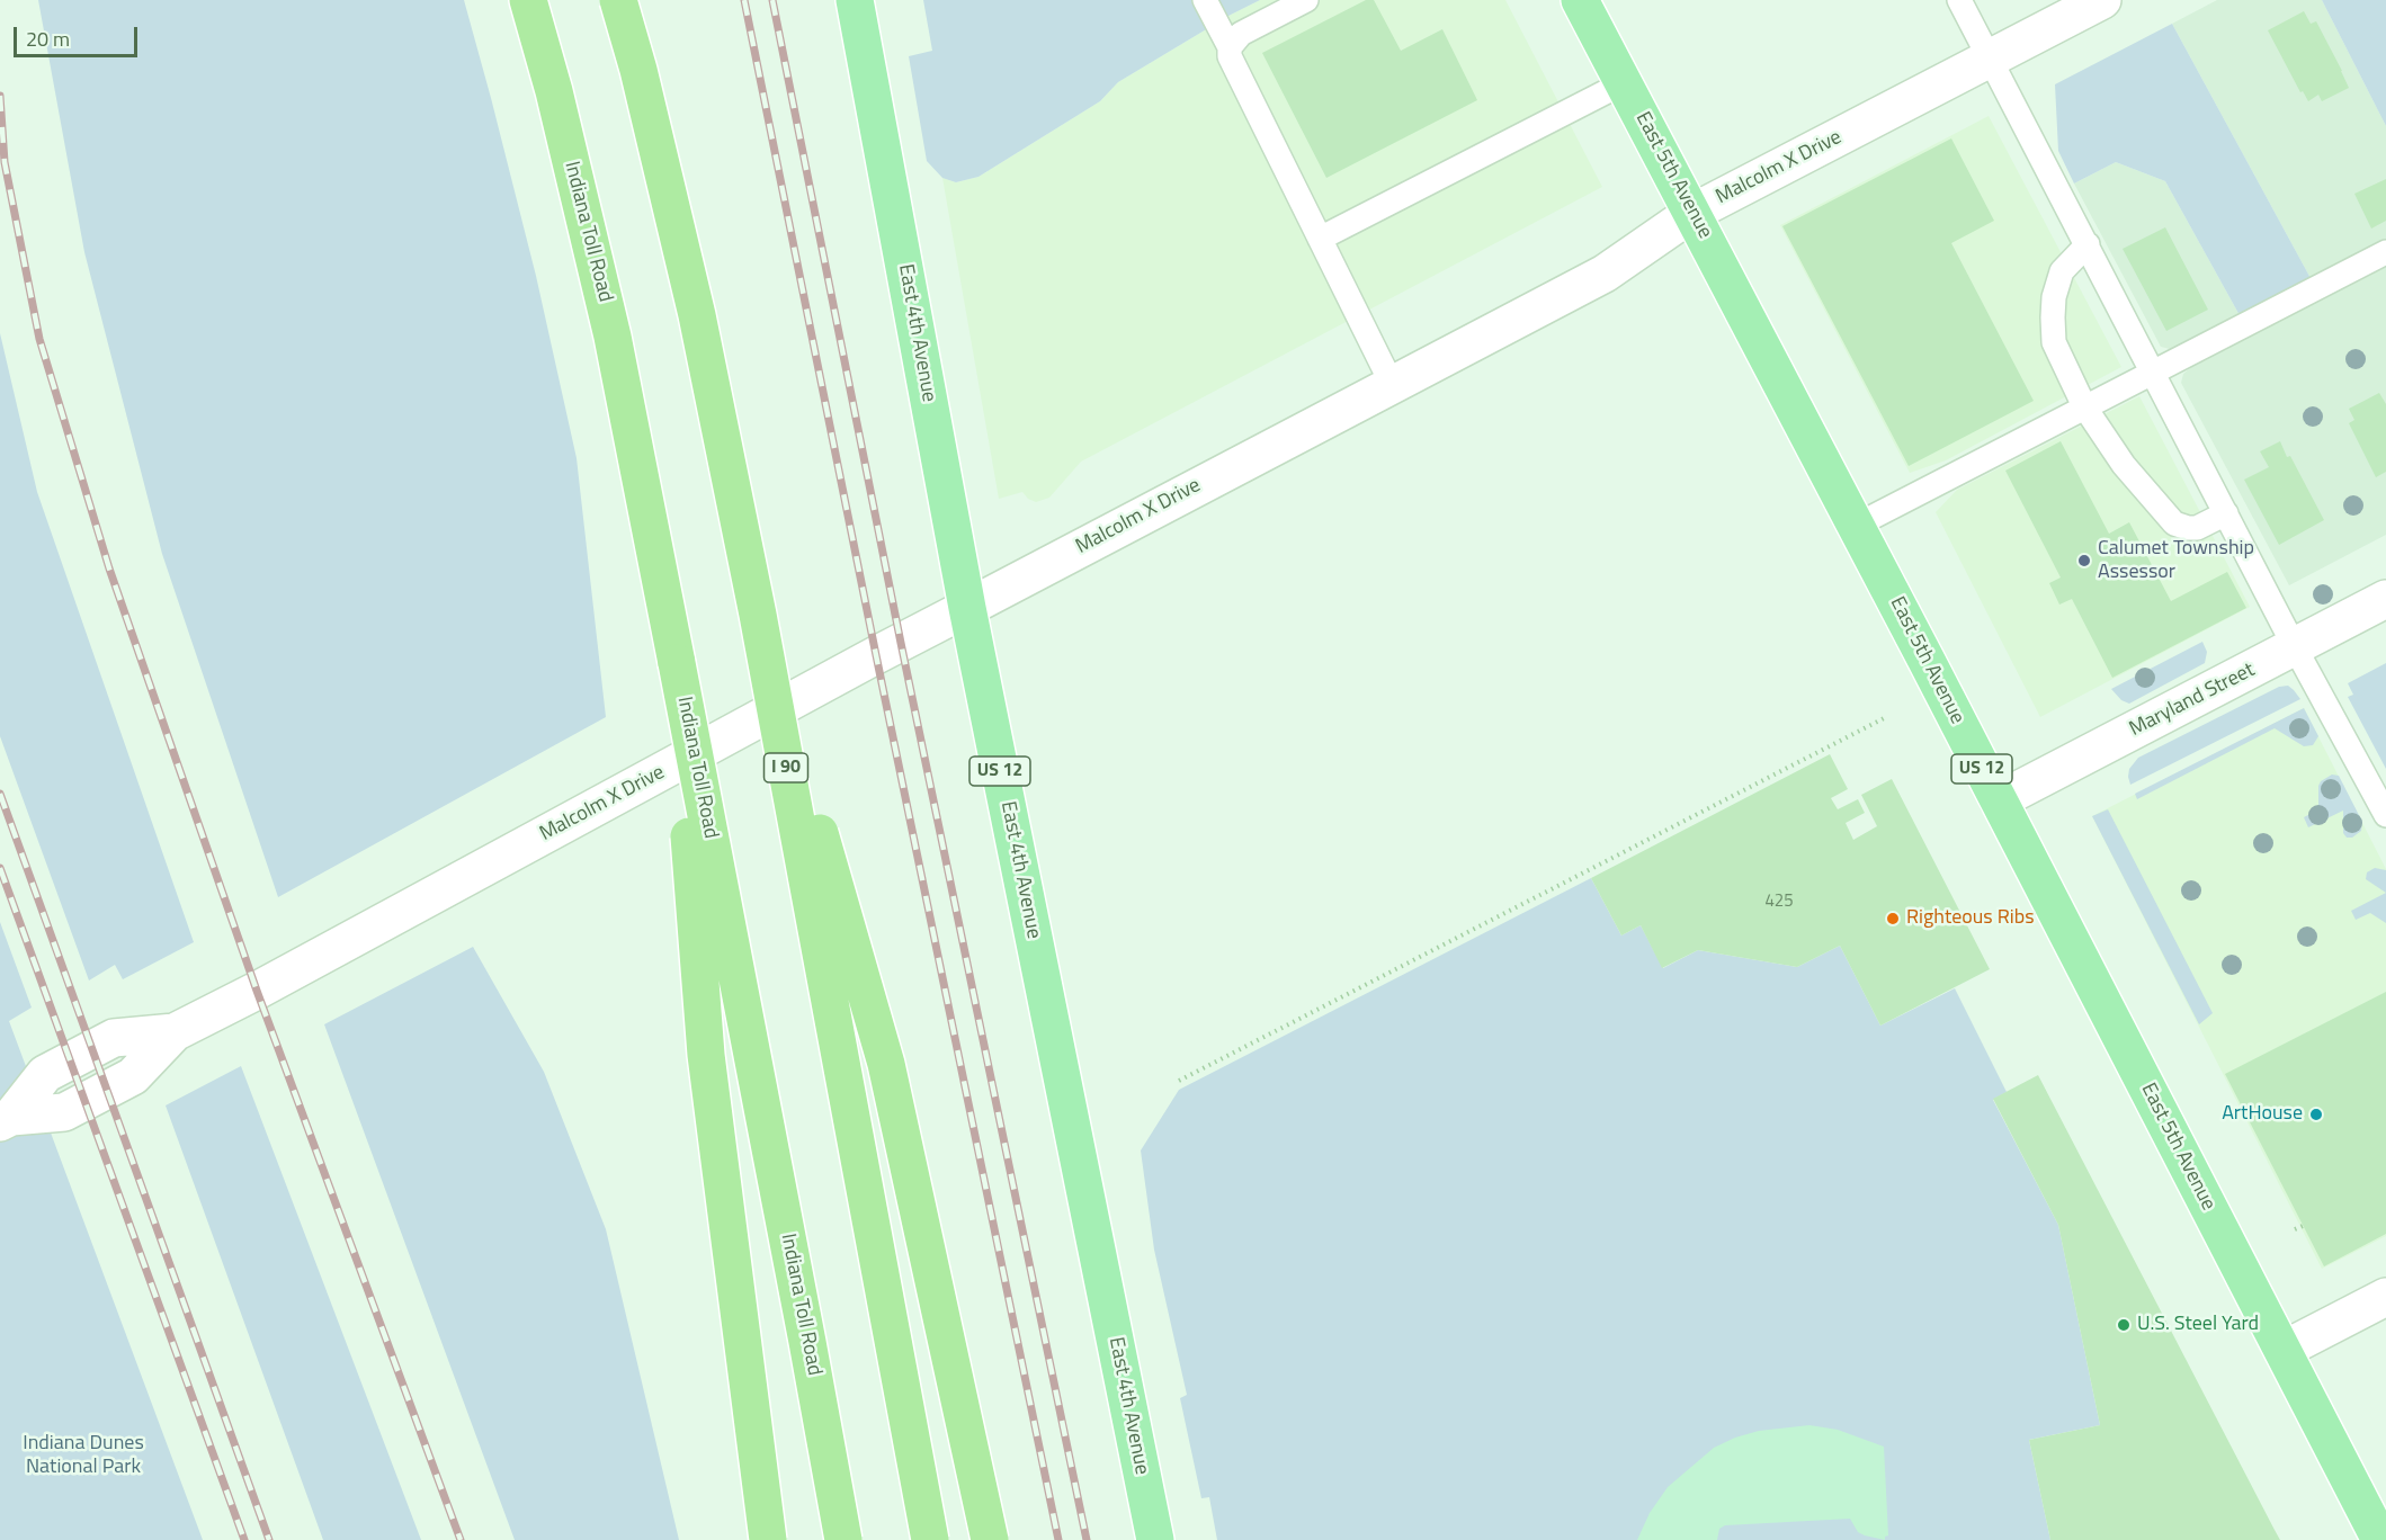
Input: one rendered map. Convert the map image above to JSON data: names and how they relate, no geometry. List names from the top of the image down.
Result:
{
  "streets": {
    "highway": ["Indiana Toll Road", "I 90"],
    "main road": ["East 5th Avenue", "East 4th Avenue", "US 12"],
    "street": ["Malcolm X Drive", "Maryland Street"]
  },
  "crossings": [
    ["Malcolm X Drive", "East 5th Avenue"],
    ["Malcolm X Drive", "East 4th Avenue"],
    ["East 5th Avenue", "Maryland Street"]
  ],
  "parks": ["Indiana Dunes National Park"],
  "places": [
    "Calumet Township Assessor",
    "Righteous Ribs",
    "ArtHouse",
    "U.S. Steel Yard"
  ],
  "house_numbers": ["425"],
  "scale_bar": "20 m"
}
